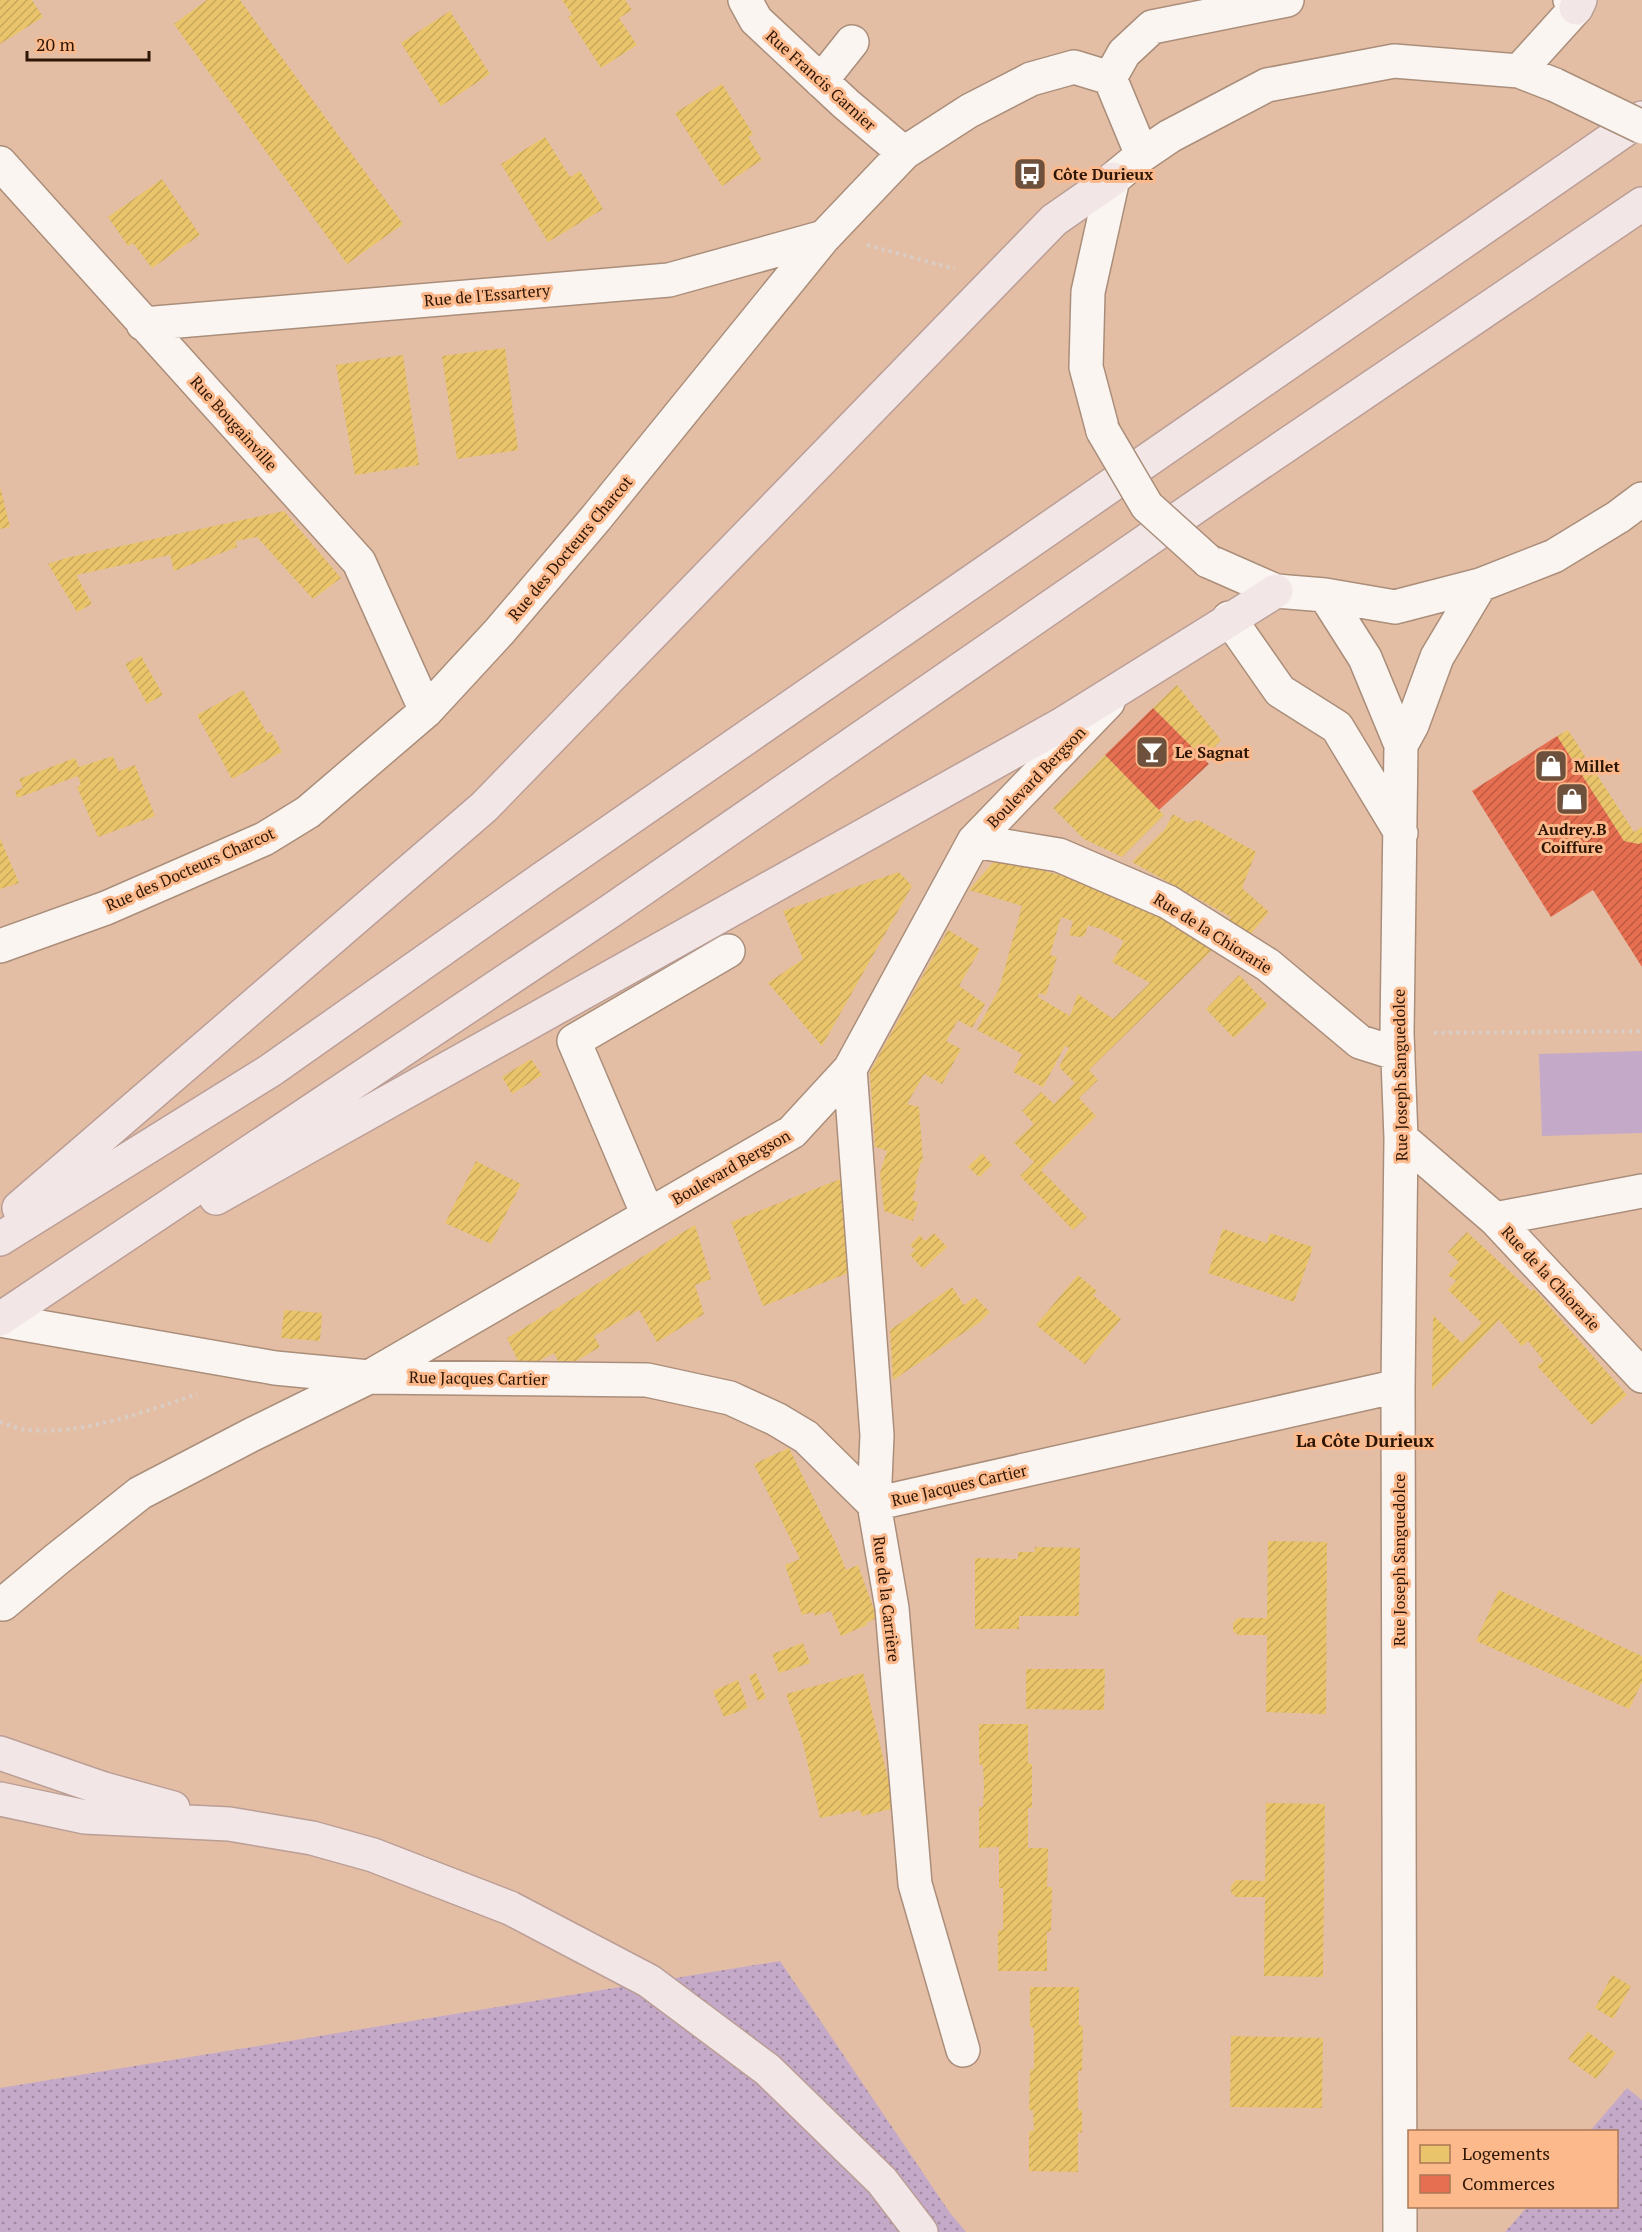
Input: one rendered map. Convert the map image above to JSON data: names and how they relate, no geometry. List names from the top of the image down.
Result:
{
  "streets": {
    "street": [
      "Rue Francis Garnier",
      "Rue de l'Essartery",
      "Rue Bougainville",
      "Rue des Docteurs Charcot",
      "Boulevard Bergson",
      "Rue de la Chiorarie",
      "Rue Joseph Sanguedolce",
      "Rue Jacques Cartier",
      "Rue de la Carrière"
    ]
  },
  "crossings": [
    ["Rue Francis Garnier", "Rue des Docteurs Charcot"],
    ["Rue de l'Essartery", "Rue Bougainville"],
    ["Rue de l'Essartery", "Rue des Docteurs Charcot"],
    ["Rue Bougainville", "Rue des Docteurs Charcot"],
    ["Boulevard Bergson", "Rue de la Chiorarie"],
    ["Boulevard Bergson", "Rue Jacques Cartier"],
    ["Boulevard Bergson", "Rue de la Carrière"],
    ["Rue de la Chiorarie", "Rue Joseph Sanguedolce"],
    ["Rue Joseph Sanguedolce", "Rue Jacques Cartier"],
    ["Rue Jacques Cartier", "Rue de la Carrière"]
  ],
  "districts": ["La Côte Durieux"],
  "places": {
    "bus stop": ["Côte Durieux"],
    "bar": ["Le Sagnat"],
    "shop": ["Millet", "Audrey.B Coiffure"]
  },
  "legend": ["Logements", "Commerces"],
  "scale_bar": "20 m"
}
